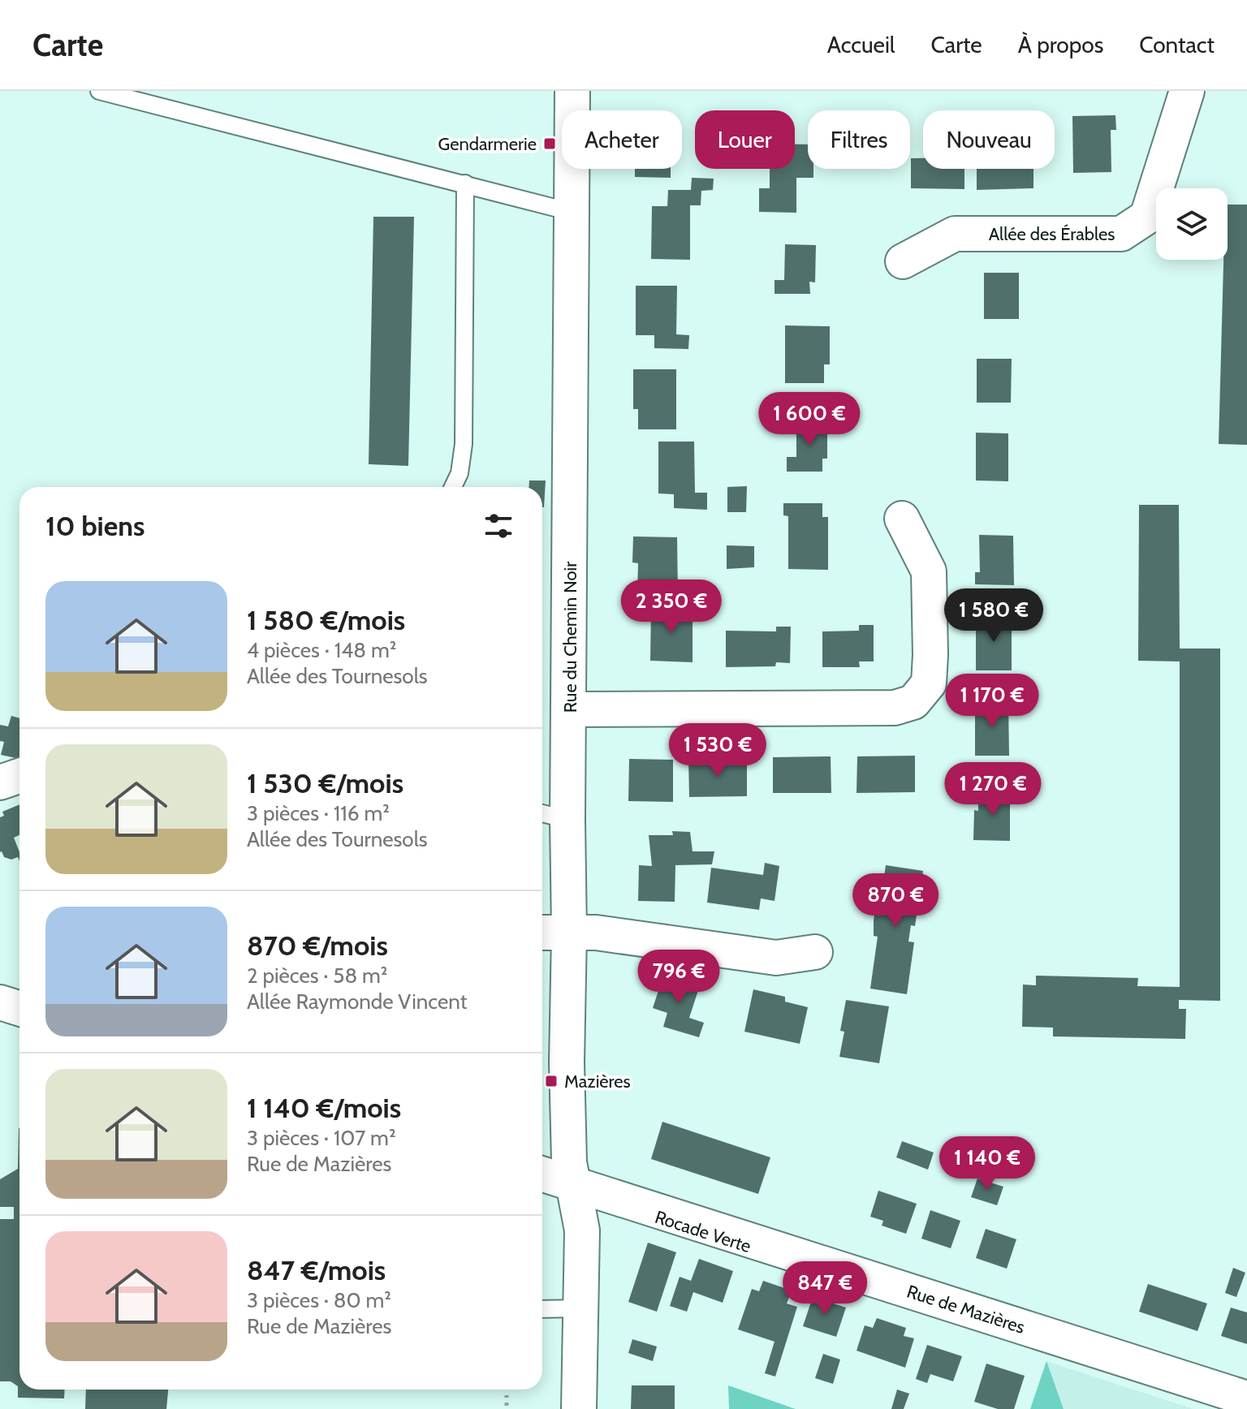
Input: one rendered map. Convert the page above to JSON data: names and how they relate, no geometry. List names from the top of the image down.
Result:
{
  "streets": {
    "street": ["Allée des Érables", "Rue du Chemin Noir", "Rue de Mazières"]
  },
  "crossings": [
    ["Rue du Chemin Noir", "Rue de Mazières"]
  ],
  "places": {
    "transit": ["Gendarmerie", "Mazières"]
  },
  "page": {
    "header": "Carte",
    "nav": [
      "Accueil",
      "Carte",
      "À propos",
      "Contact"
    ],
    "chip": [
      "Acheter",
      "Louer",
      "Filtres",
      "Nouveau"
    ],
    "price": [
      "1 600 €",
      "2 350 €",
      "1 580 €",
      "1 170 €",
      "1 530 €",
      "1 270 €",
      "870 €",
      "796 €",
      "1 140 €",
      "847 €"
    ],
    "heading": "10 biens",
    "list": [
      {
        "name": "1 580 €/mois",
        "note": "4 pièces · 148 m² · Allée des Tournesols"
      },
      {
        "name": "1 530 €/mois",
        "note": "3 pièces · 116 m² · Allée des Tournesols"
      },
      {
        "name": "870 €/mois",
        "note": "2 pièces · 58 m² · Allée Raymonde Vincent"
      },
      {
        "name": "1 140 €/mois",
        "note": "3 pièces · 107 m² · Rue de Mazières"
      },
      {
        "name": "847 €/mois",
        "note": "3 pièces · 80 m² · Rue de Mazières"
      }
    ]
  }
}
